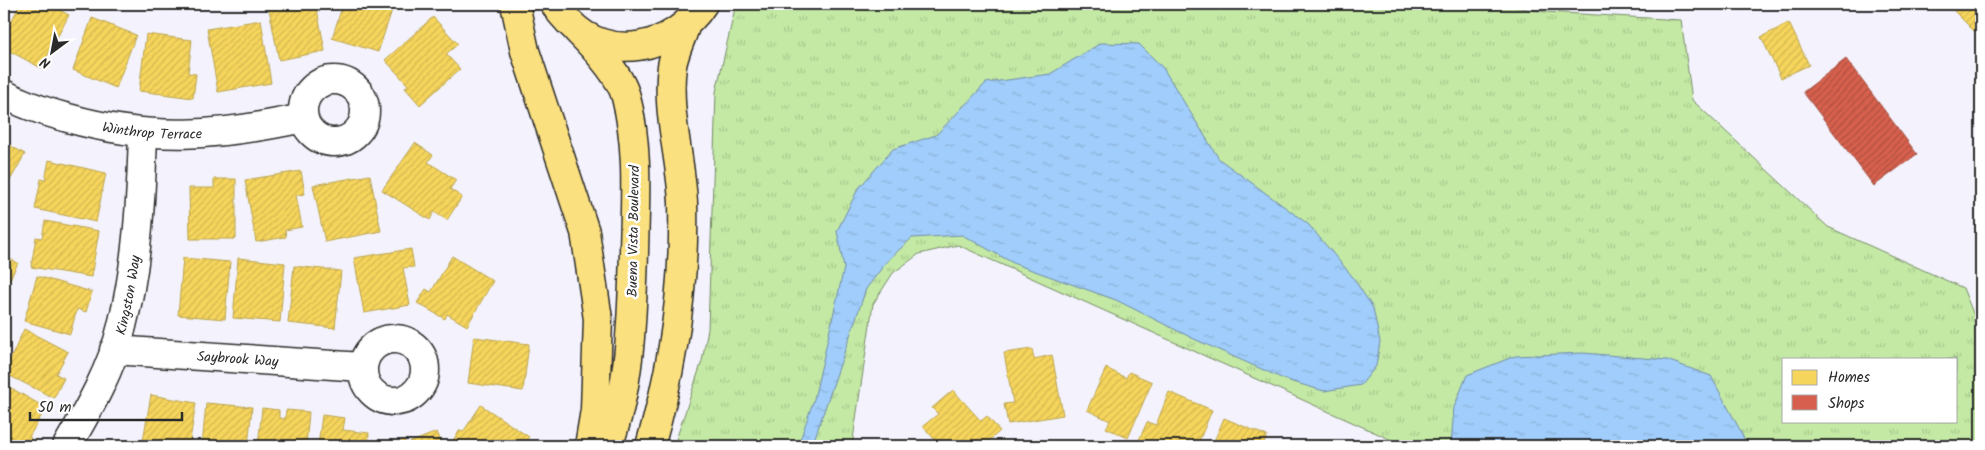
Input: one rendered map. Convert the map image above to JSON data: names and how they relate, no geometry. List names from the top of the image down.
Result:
{
  "streets": {
    "main road": ["Buena Vista Boulevard"],
    "street": ["Winthrop Terrace", "Kingston Way", "Saybrook Way"]
  },
  "crossings": [
    ["Winthrop Terrace", "Kingston Way"],
    ["Kingston Way", "Saybrook Way"]
  ],
  "legend": ["Homes", "Shops"],
  "scale_bar": "50 m",
  "north": "bottom left"
}
